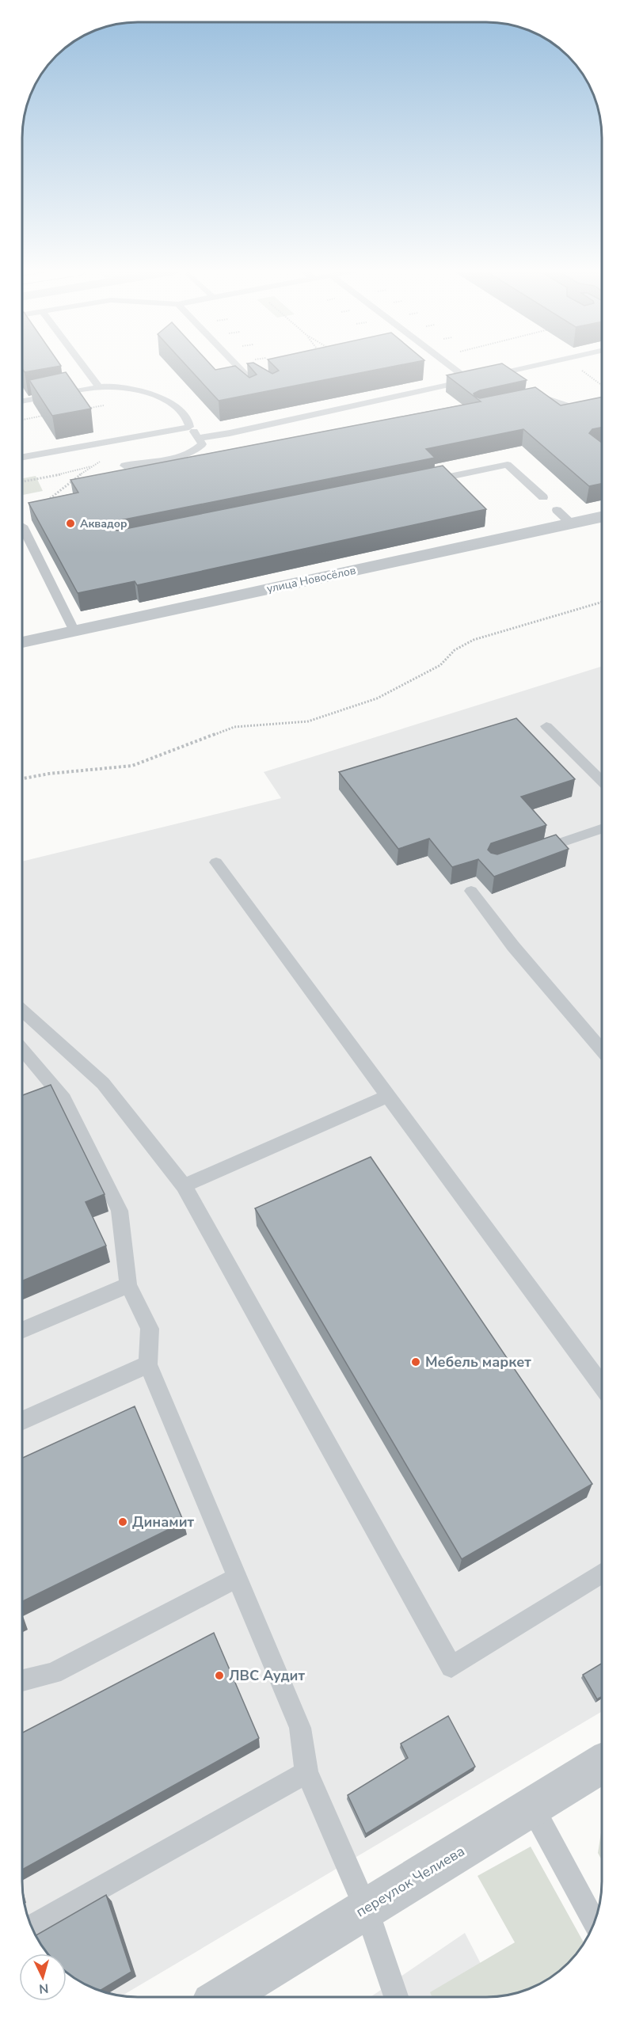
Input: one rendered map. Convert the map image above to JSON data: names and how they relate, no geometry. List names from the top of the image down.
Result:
{
  "streets": {
    "street": ["улица Новосёлов", "переулок Челиева"]
  },
  "places": [
    "Аквадор",
    "Мебель маркет",
    "Динамит",
    "ЛВС Аудит"
  ],
  "north": "bottom"
}
